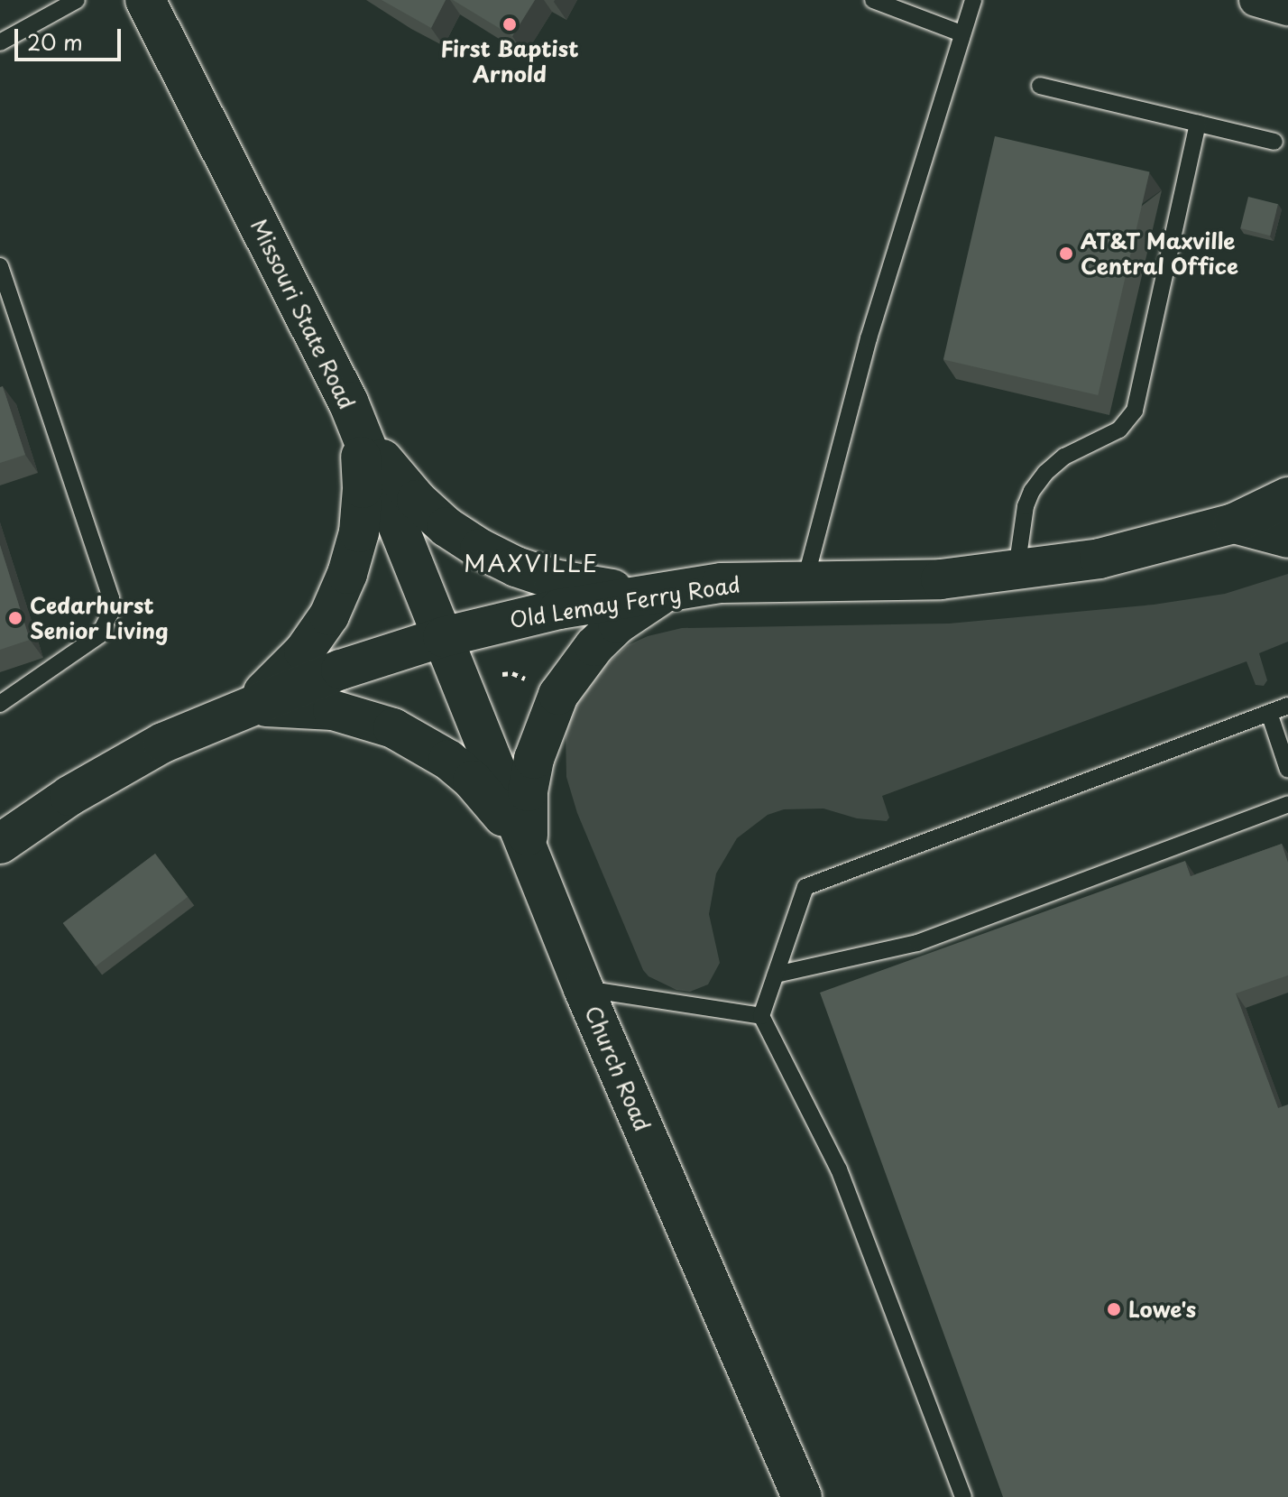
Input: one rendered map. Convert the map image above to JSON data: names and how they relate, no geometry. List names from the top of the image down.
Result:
{
  "streets": {
    "main road": ["Missouri State Road", "Old Lemay Ferry Road", "Church Road"]
  },
  "crossings": [
    ["Missouri State Road", "Old Lemay Ferry Road"],
    ["Missouri State Road", "Church Road"],
    ["Old Lemay Ferry Road", "Church Road"]
  ],
  "districts": ["MAXVILLE"],
  "places": [
    "First Baptist Arnold",
    "AT&T Maxville Central Office",
    "Cedarhurst Senior Living",
    "Lowe's"
  ],
  "scale_bar": "20 m"
}
